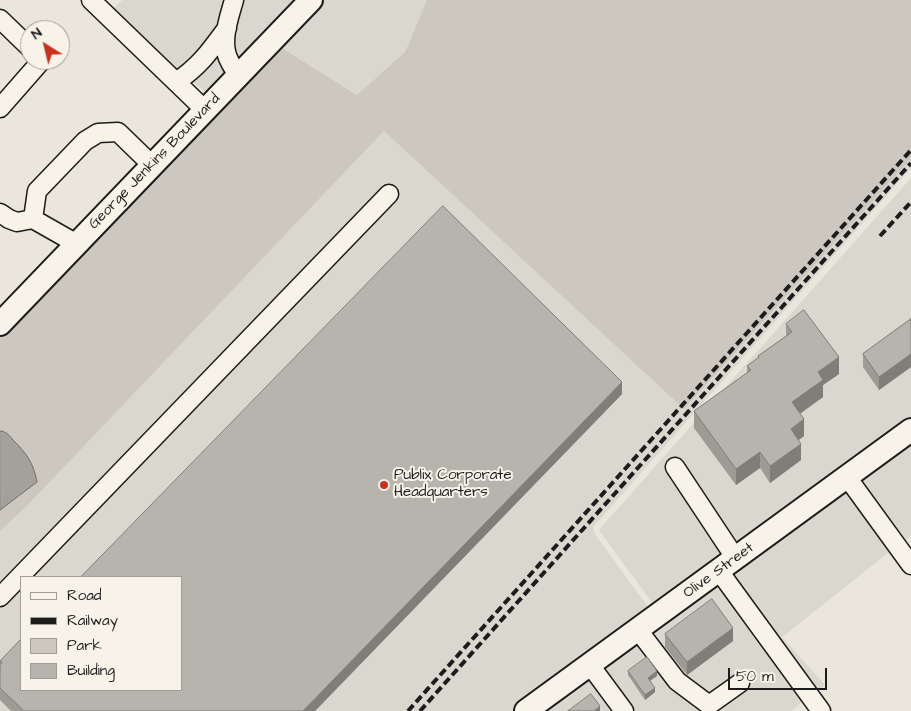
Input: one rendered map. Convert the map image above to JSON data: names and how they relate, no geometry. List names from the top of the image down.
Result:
{
  "streets": {
    "main road": ["George Jenkins Boulevard", "Olive Street"]
  },
  "places": ["Publix Corporate Headquarters"],
  "legend": [
    "Road",
    "Railway",
    "Park",
    "Building"
  ],
  "scale_bar": "50 m",
  "north": "top left"
}
